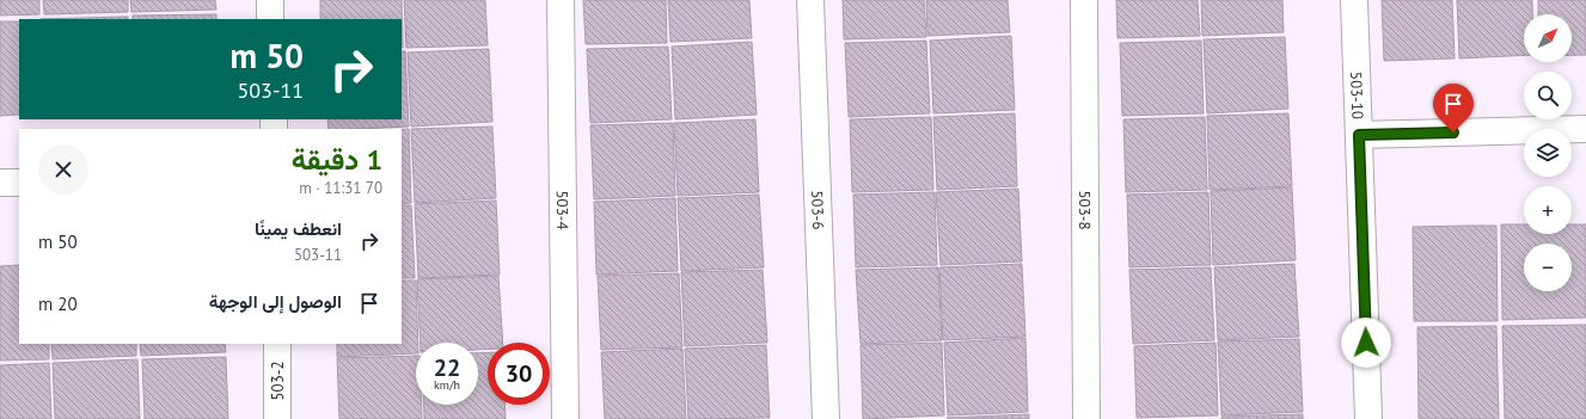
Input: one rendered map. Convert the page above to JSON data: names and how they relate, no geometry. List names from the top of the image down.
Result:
{
  "streets": {
    "street": [
      "503-10",
      "503-4",
      "503-6",
      "503-8",
      "503-2"
    ]
  },
  "north": "top right",
  "page": {
    "map_buttons": ["+", "−"],
    "turn": ["50 m", "503-11"],
    "heading": ["1 دقيقة", "70 m · 11:31"],
    "list": [
      {
        "name": "انعطف يمينًا",
        "note": "503-11",
        "value": "50 m"
      },
      {
        "name": "الوصول إلى الوجهة",
        "value": "20 m"
      }
    ],
    "speed": "22 km/h",
    "limit": "30"
  }
}
